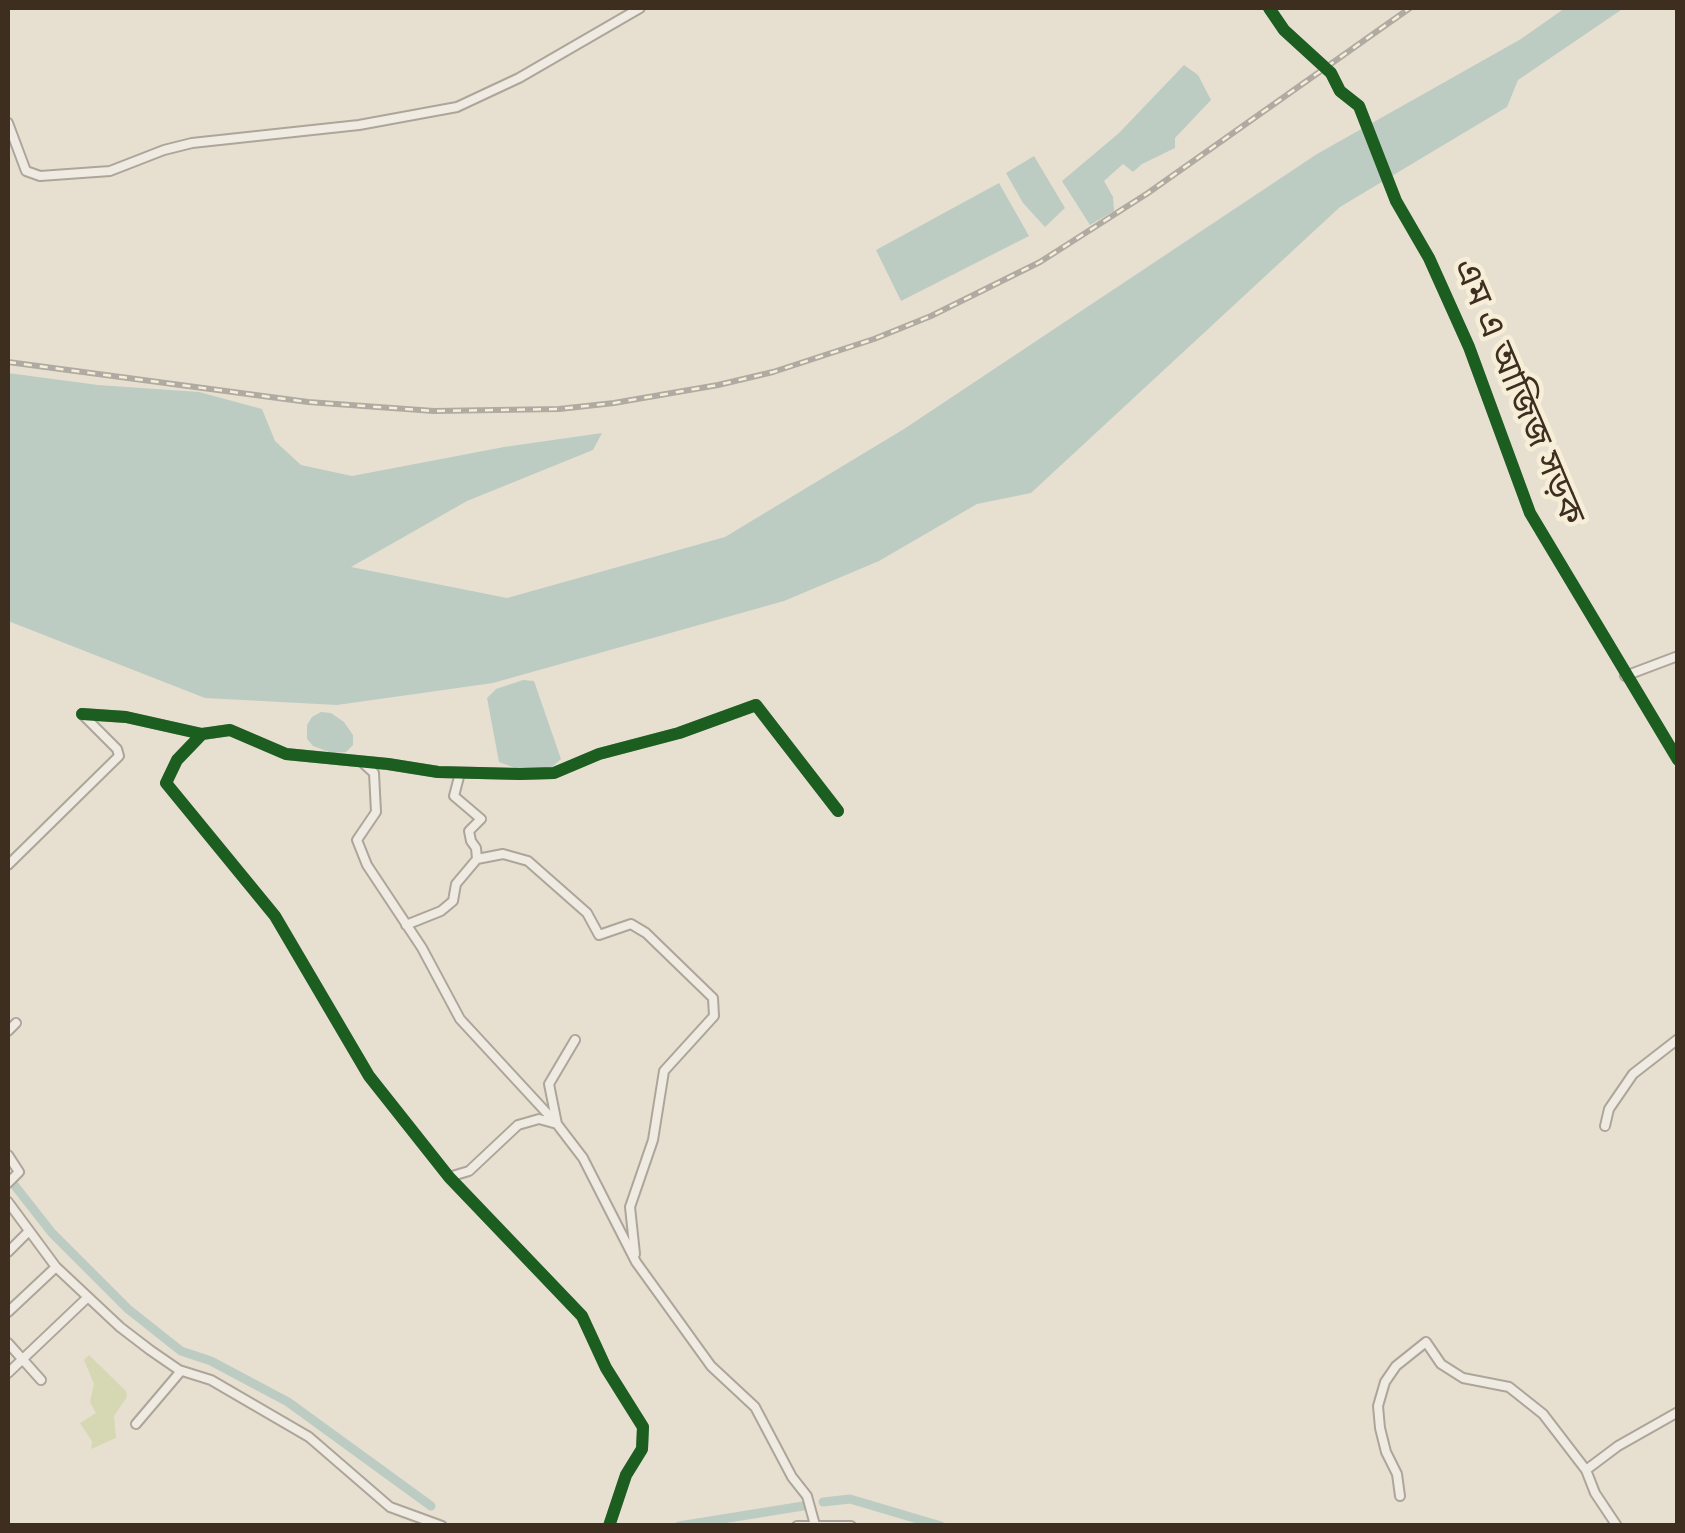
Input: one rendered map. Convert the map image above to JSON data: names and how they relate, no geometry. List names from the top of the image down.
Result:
{
  "streets": {
    "street": ["এম এ আজিজ সড়ক"]
  }
}
